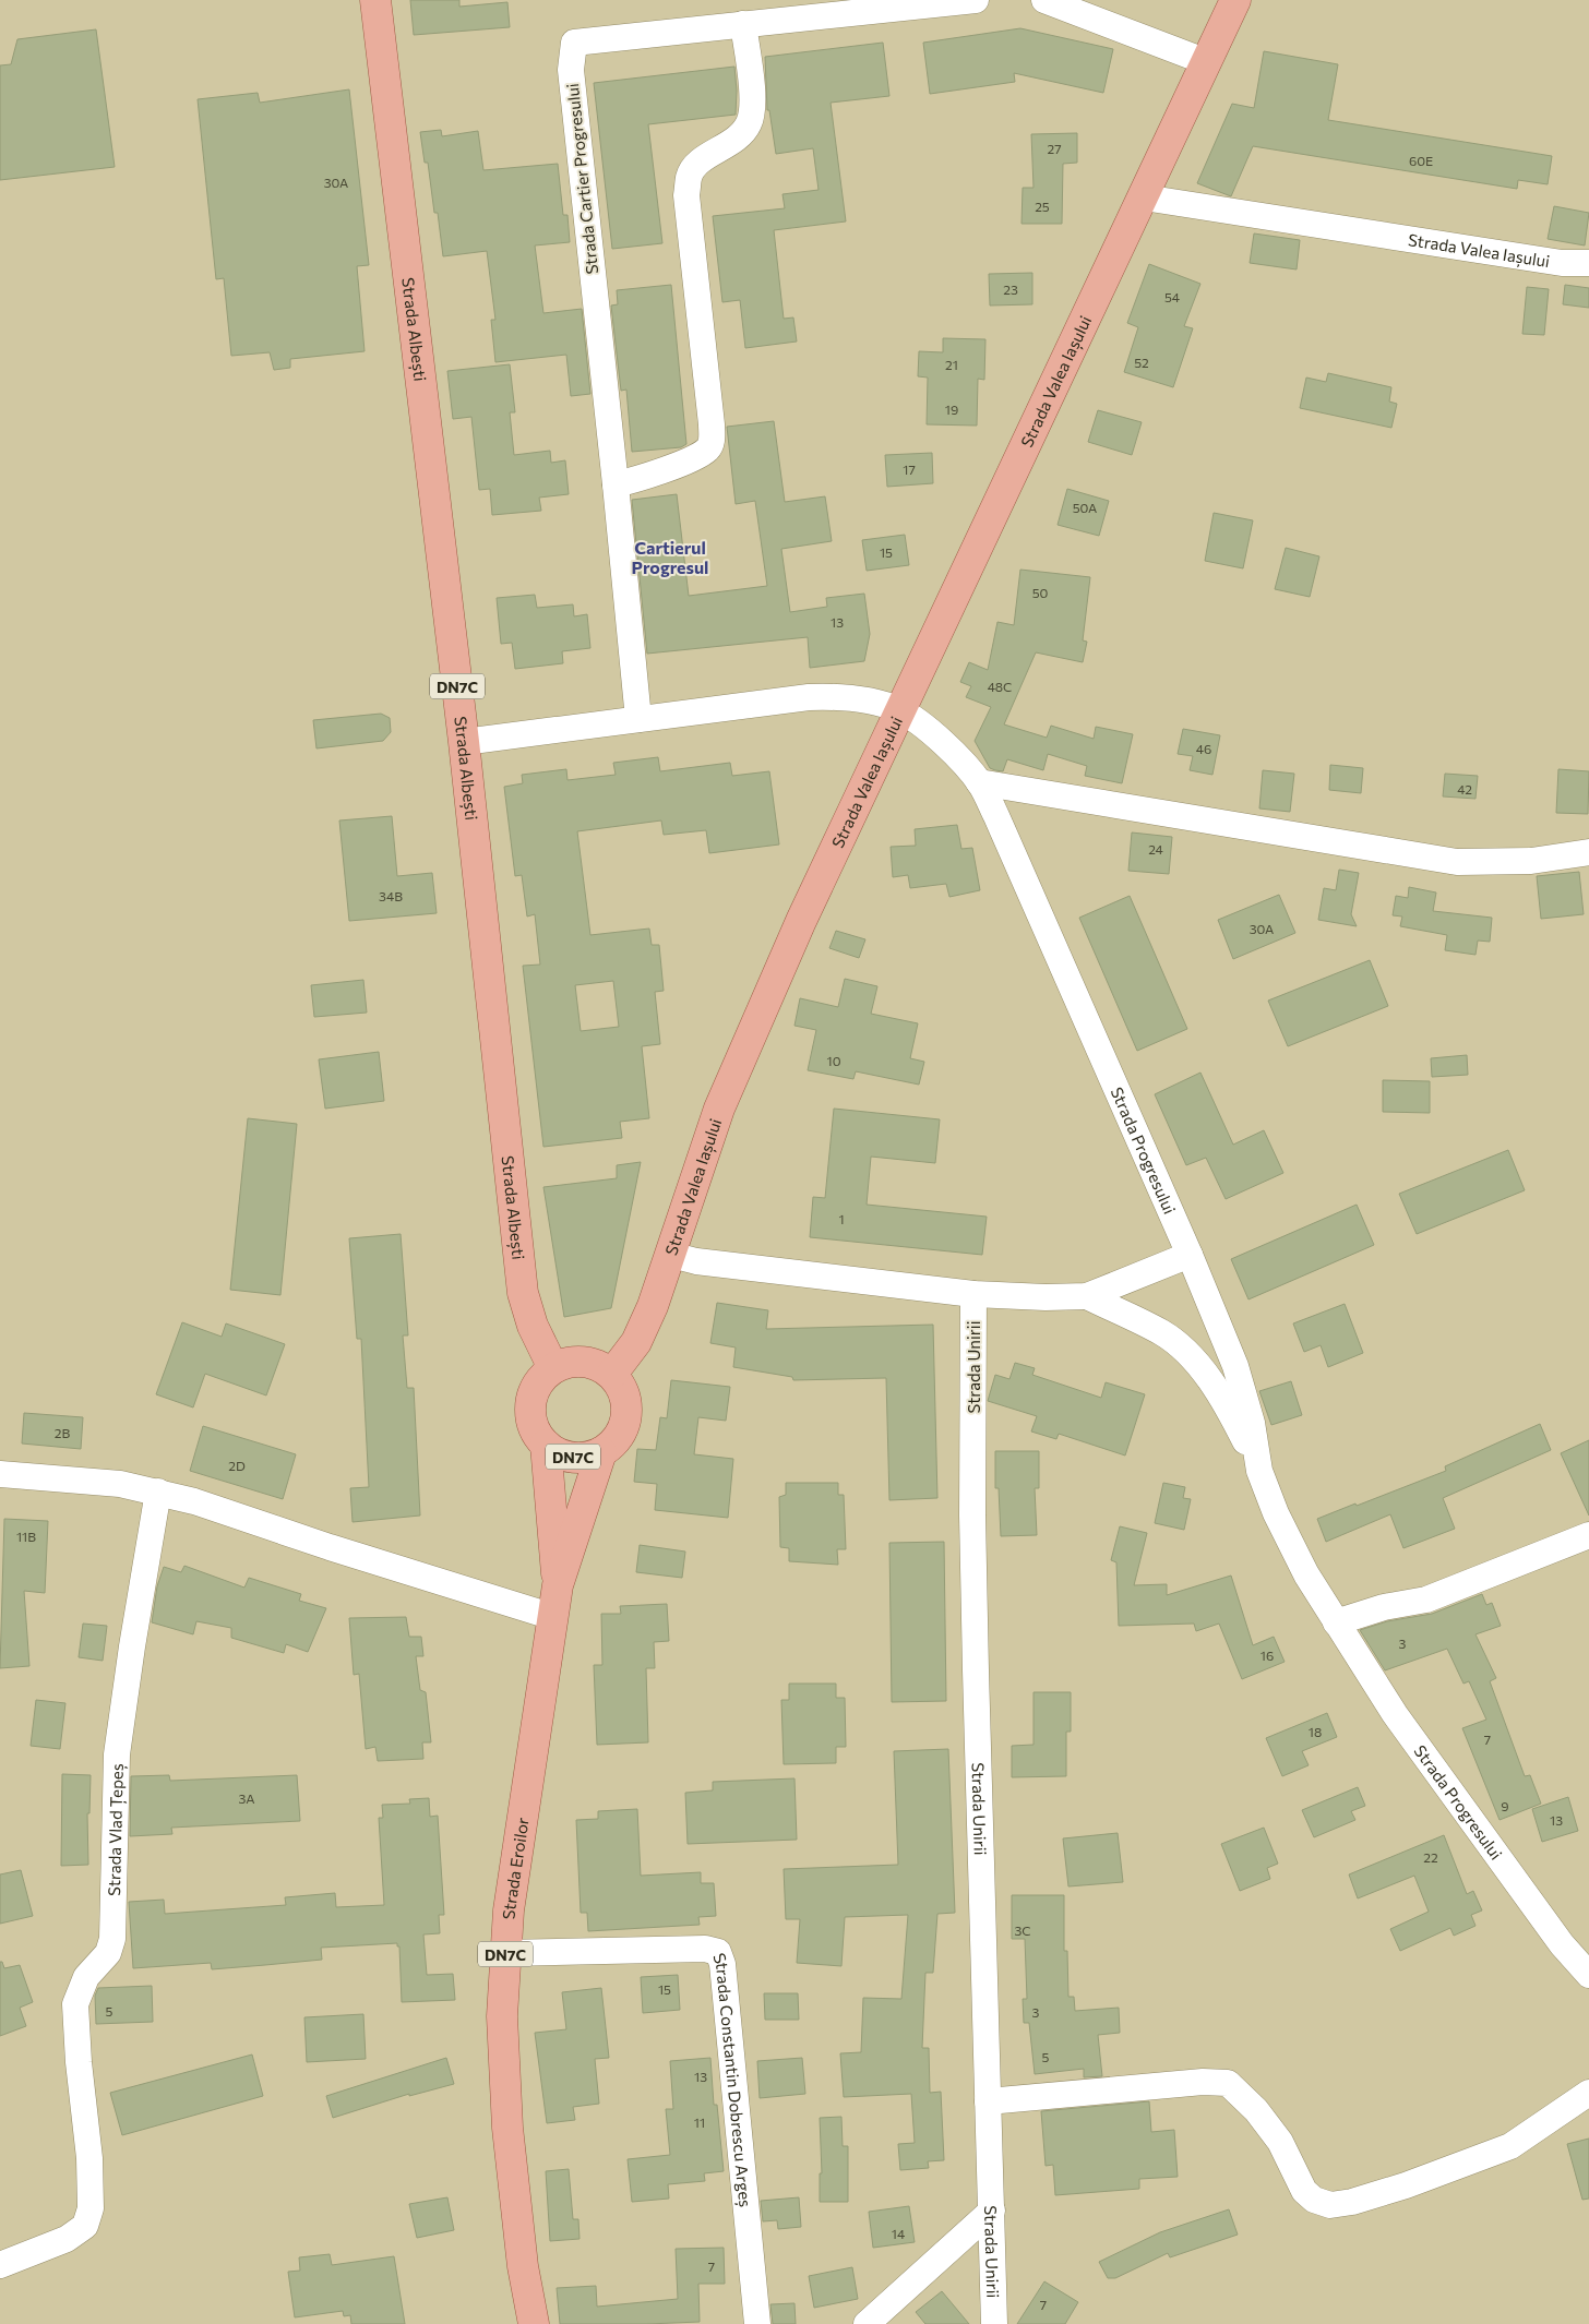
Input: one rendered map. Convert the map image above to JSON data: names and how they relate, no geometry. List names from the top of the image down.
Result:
{
  "streets": {
    "main road": [
      "Strada Valea Iașului",
      "Strada Albești",
      "DN7C",
      "Strada Eroilor"
    ],
    "street": [
      "Strada Cartier Progresului",
      "Strada Progresului",
      "Strada Unirii",
      "Strada Vlad Țepeș",
      "Strada Constantin Dobrescu Argeș"
    ]
  },
  "crossings": [
    ["Strada Valea Iașului", "Strada Albești"],
    ["Strada Valea Iașului", "DN7C"],
    ["Strada Valea Iașului", "Strada Progresului"],
    ["Strada Valea Iașului", "Strada Eroilor"],
    ["Strada Albești", "DN7C"],
    ["Strada Albești", "Strada Eroilor"],
    ["DN7C", "Strada Eroilor"],
    ["Strada Eroilor", "Strada Constantin Dobrescu Argeș"]
  ],
  "districts": ["Cartierul Progresul"],
  "house_numbers": [
    "27",
    "60E",
    "30A",
    "25",
    "23",
    "54",
    "52",
    "21",
    "19",
    "17",
    "50A",
    "15",
    "50",
    "13",
    "48C",
    "46",
    "42",
    "24",
    "34B",
    "30A",
    "10",
    "1",
    "2B",
    "2D",
    "11B",
    "3",
    "16",
    "18",
    "7",
    "3A",
    "9",
    "13",
    "22",
    "3C",
    "15",
    "5",
    "3",
    "5",
    "13",
    "11",
    "14",
    "7",
    "7"
  ]
}
